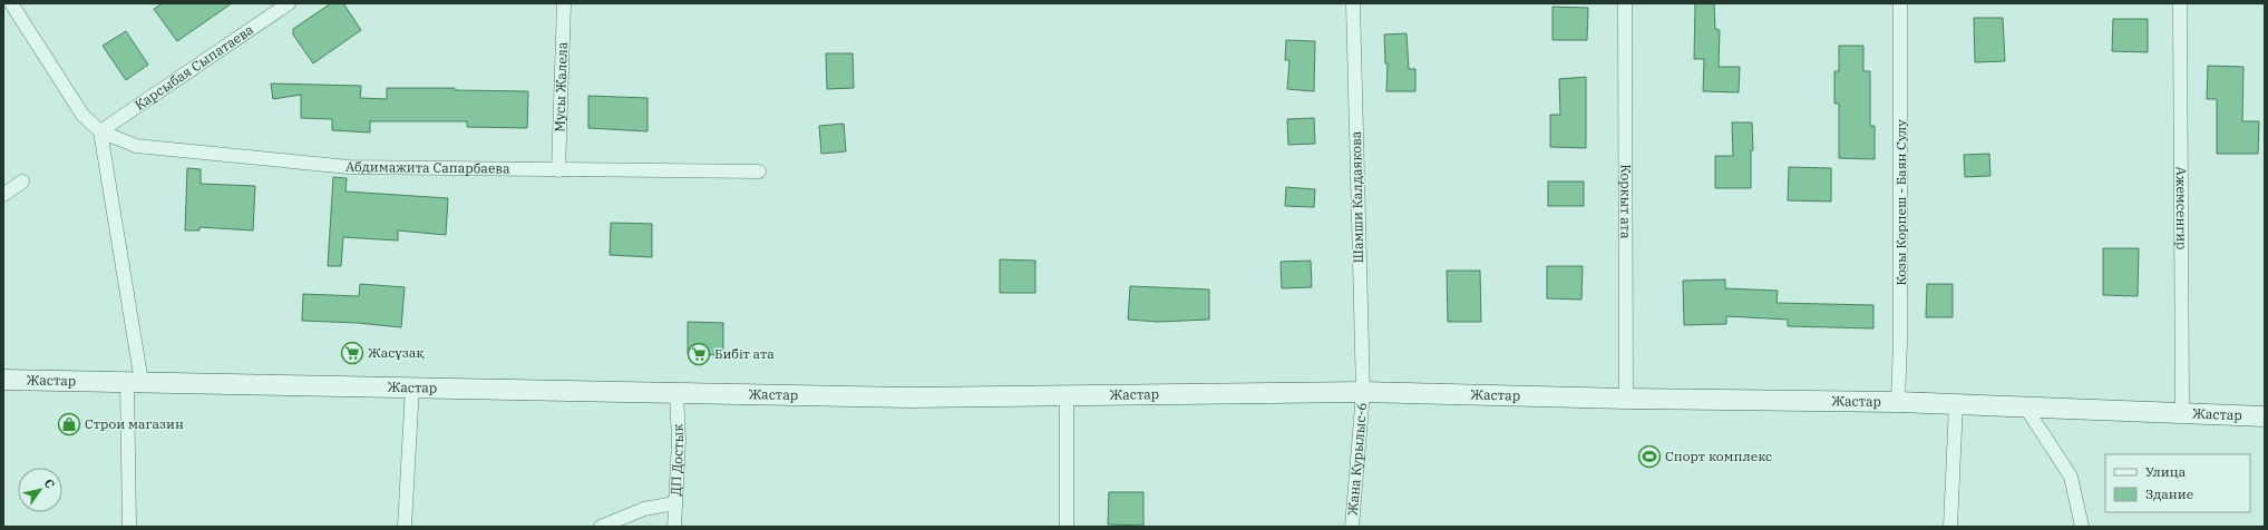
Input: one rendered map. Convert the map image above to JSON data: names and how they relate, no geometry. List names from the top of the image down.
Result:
{
  "streets": {
    "street": [
      "Карсыбая Сыпатаева",
      "Мусы Жалела",
      "Абдимажита Сапарбаева",
      "Шамши Калдаякова",
      "Коркыт ата",
      "Козы Корпеш - Баян Сулу",
      "Ажемсенгир",
      "Жастар",
      "Жана Курылыс-6",
      "ДП Достык"
    ]
  },
  "crossings": [
    ["Карсыбая Сыпатаева", "Абдимажита Сапарбаева"],
    ["Мусы Жалела", "Абдимажита Сапарбаева"],
    ["Шамши Калдаякова", "Жастар"],
    ["Шамши Калдаякова", "Жана Курылыс-6"],
    ["Коркыт ата", "Жастар"],
    ["Козы Корпеш - Баян Сулу", "Жастар"],
    ["Ажемсенгир", "Жастар"],
    ["Жастар", "Жана Курылыс-6"],
    ["Жастар", "ДП Достык"]
  ],
  "places": {
    "supermarket": ["Жасұзақ", "Бибіт ата"],
    "shop": ["Строи магазин"],
    "sports": ["Спорт комплекс"]
  },
  "legend": ["Улица", "Здание"],
  "north": "top right"
}
